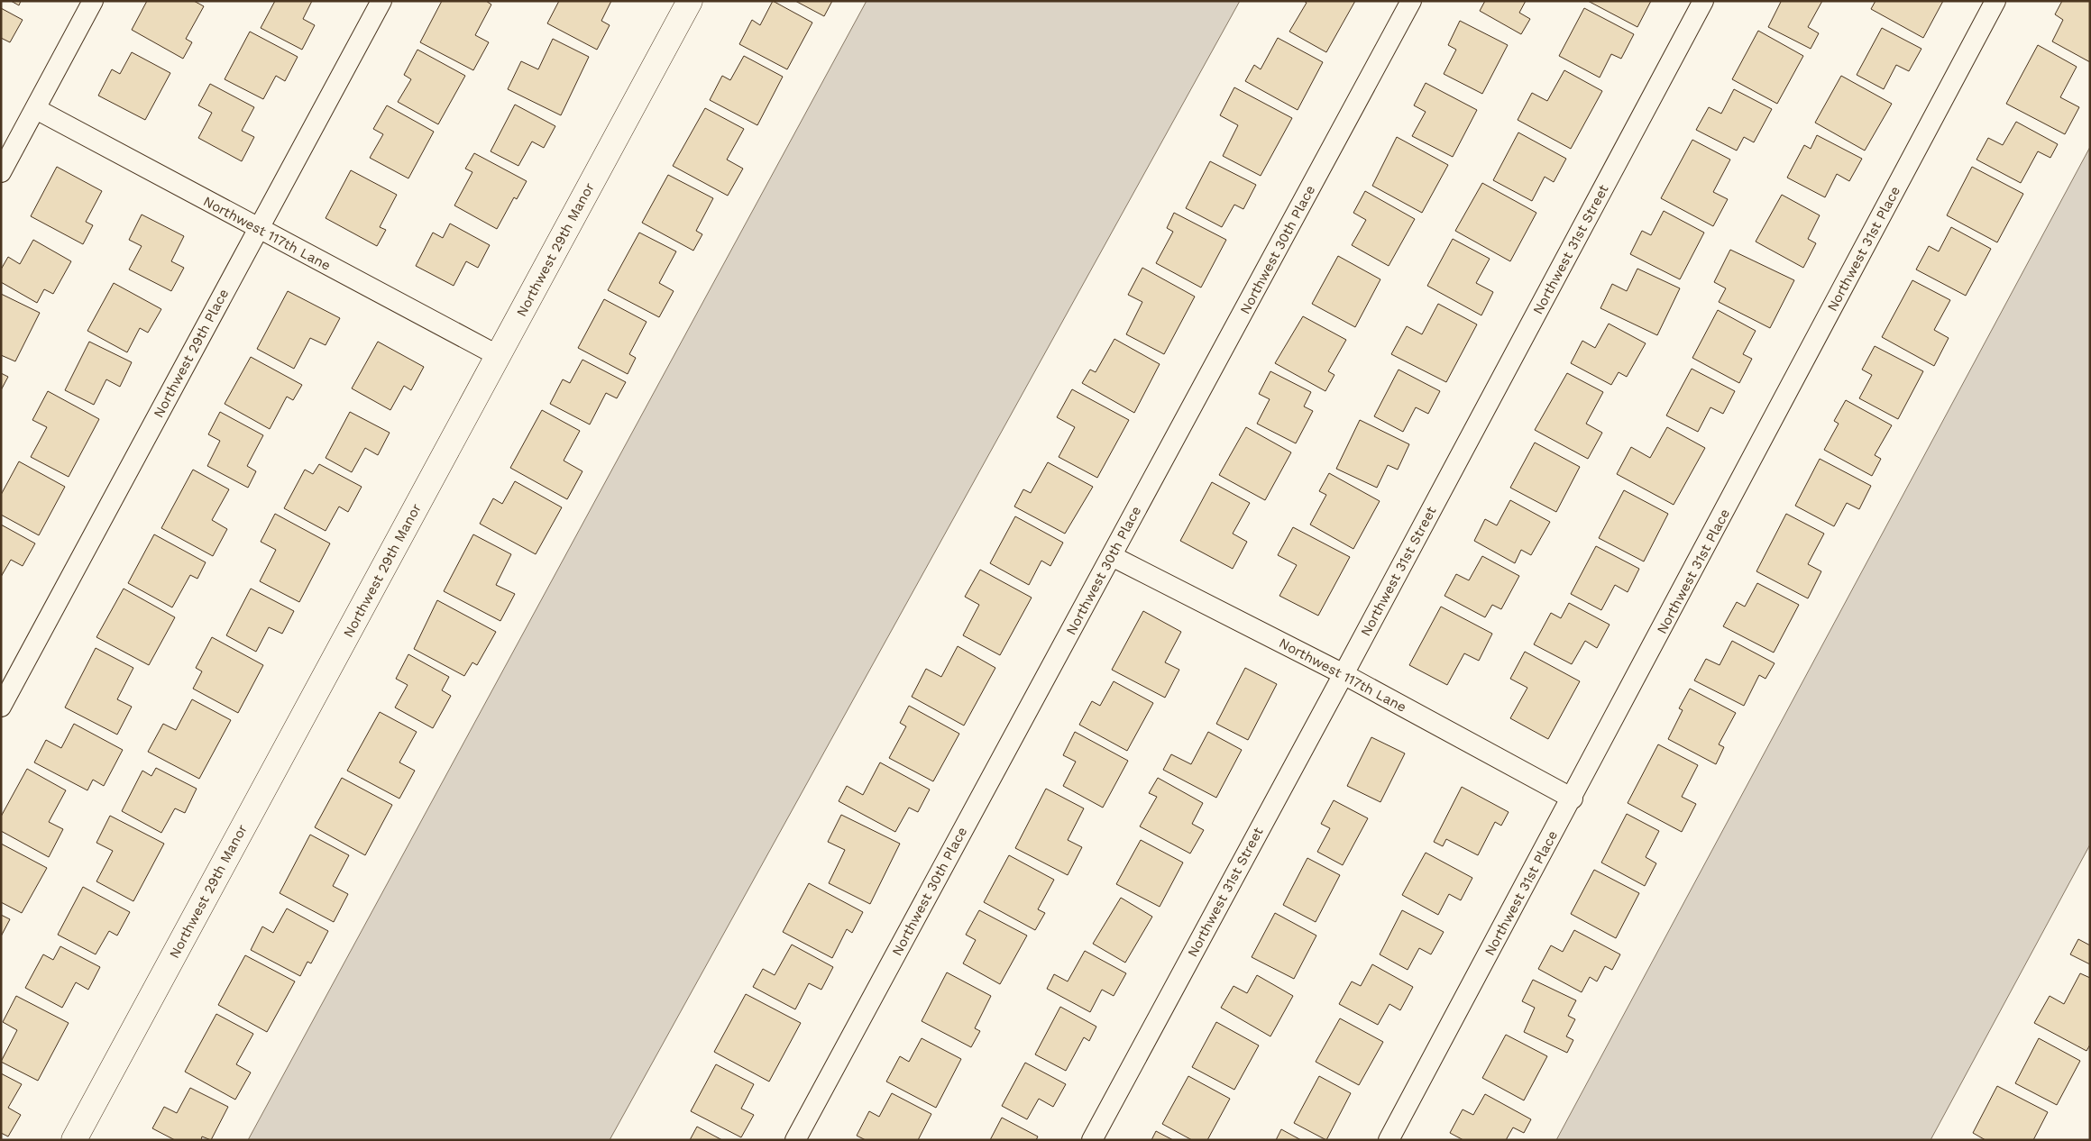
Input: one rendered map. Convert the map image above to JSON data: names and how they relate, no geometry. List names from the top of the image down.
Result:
{
  "streets": {
    "street": [
      "Northwest 117th Lane",
      "Northwest 31st Place",
      "Northwest 29th Manor",
      "Northwest 30th Place",
      "Northwest 31st Street",
      "Northwest 29th Place"
    ]
  },
  "crossings": [
    ["Northwest 117th Lane", "Northwest 31st Place"],
    ["Northwest 117th Lane", "Northwest 29th Manor"],
    ["Northwest 117th Lane", "Northwest 30th Place"],
    ["Northwest 117th Lane", "Northwest 31st Street"],
    ["Northwest 117th Lane", "Northwest 29th Place"]
  ]
}
